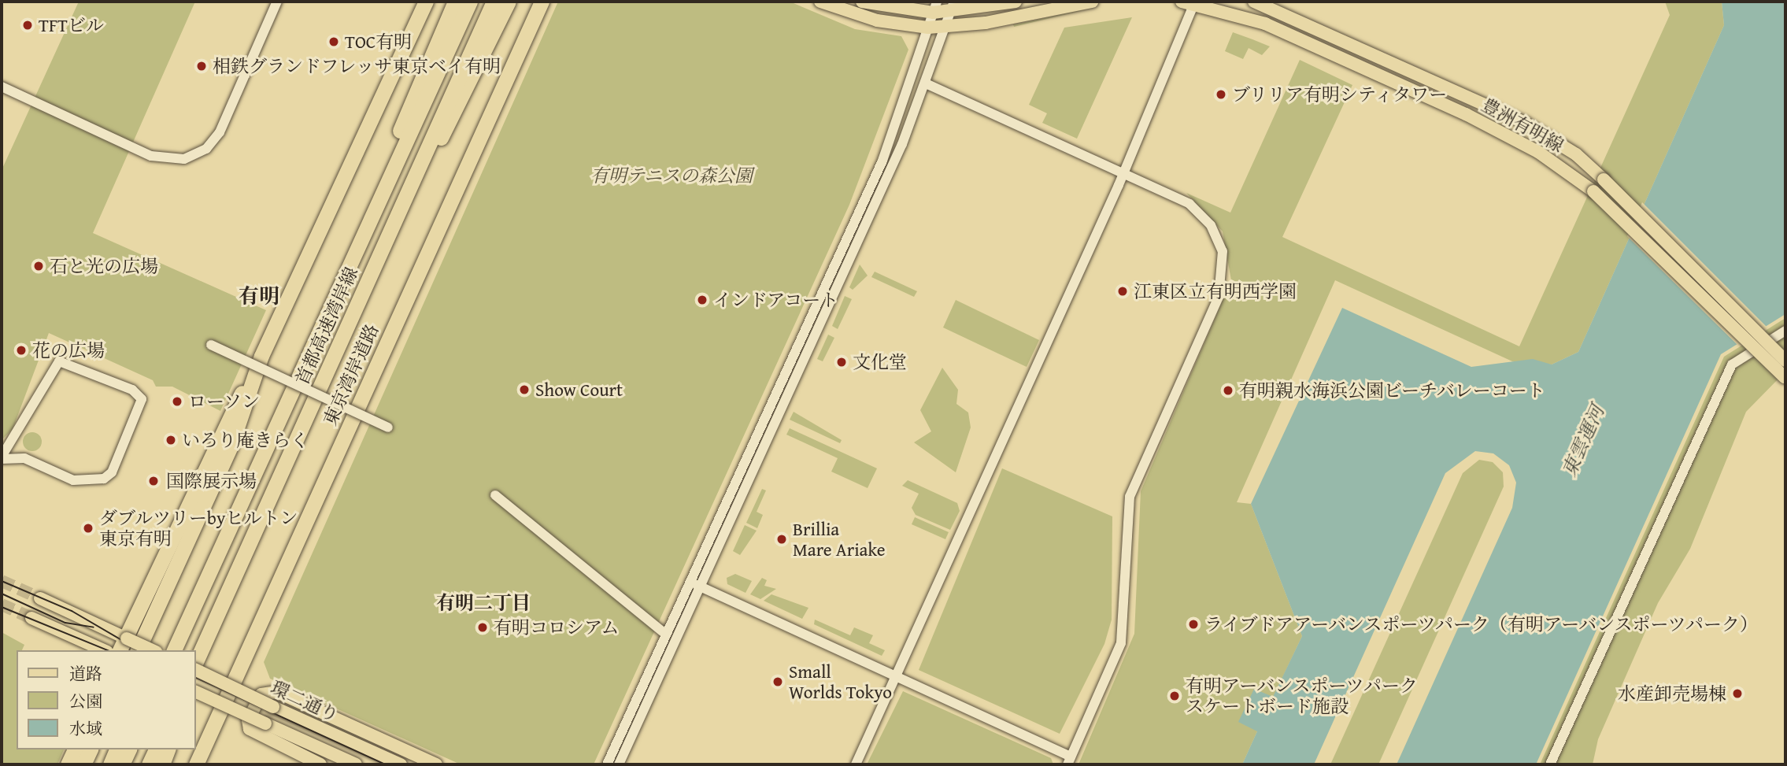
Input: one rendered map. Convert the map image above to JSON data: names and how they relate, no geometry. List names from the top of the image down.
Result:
{
  "streets": {
    "highway": ["首都高速湾岸線", "東京湾岸道路"],
    "main road": ["豊洲有明線", "環二通り"]
  },
  "districts": ["有明", "有明二丁目"],
  "water": ["東雲運河"],
  "parks": ["有明テニスの森公園"],
  "places": [
    "TFTビル",
    "TOC有明",
    "相鉄グランドフレッサ東京ベイ有明",
    "ブリリア有明シティタワー",
    "石と光の広場",
    "江東区立有明西学園",
    "インドアコート",
    "花の広場",
    "文化堂",
    "Show Court",
    "有明親水海浜公園ビーチバレーコート",
    "ローソン",
    "いろり庵きらく",
    "国際展示場",
    "ダブルツリーbyヒルトン 東京有明",
    "Brillia Mare Ariake",
    "ライブドアアーバンスポーツパーク（有明アーバンスポーツパーク）",
    "有明コロシアム",
    "Small Worlds Tokyo",
    "水産卸売場棟",
    "有明アーバンスポーツパーク スケートボード施設"
  ],
  "legend": ["道路", "公園", "水域"]
}
